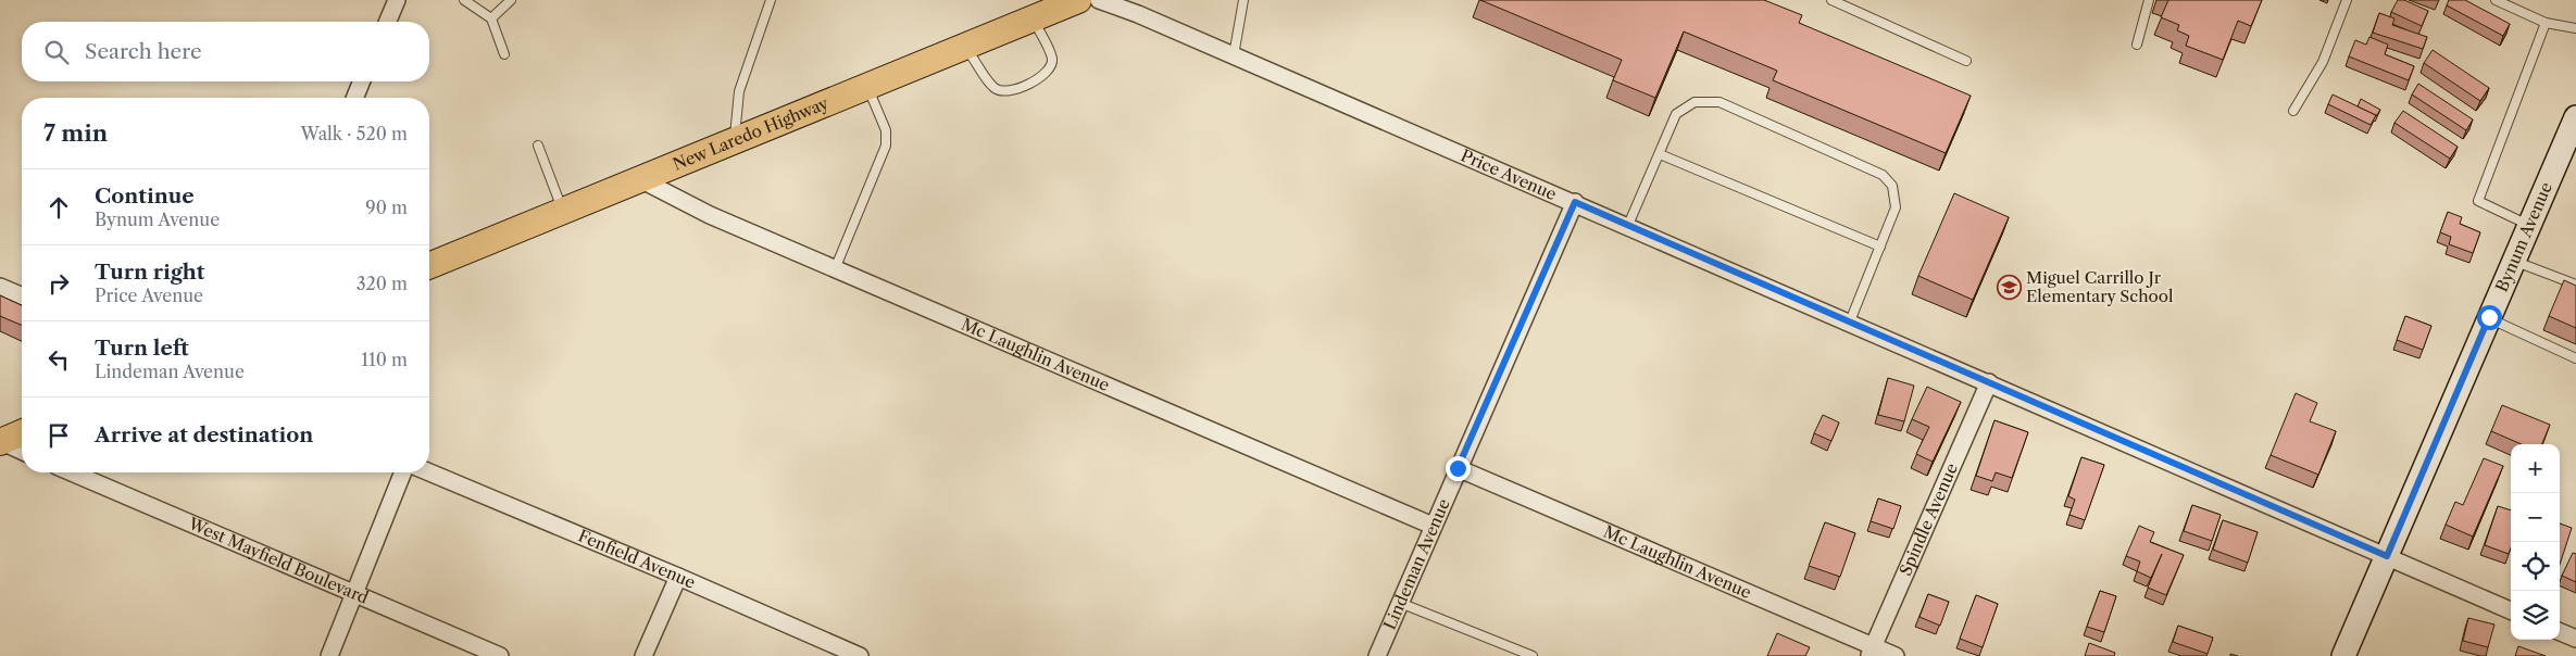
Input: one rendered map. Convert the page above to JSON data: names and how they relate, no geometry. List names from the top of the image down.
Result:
{
  "streets": {
    "main road": ["New Laredo Highway", "Bynum Avenue"],
    "street": [
      "Price Avenue",
      "Mc Laughlin Avenue",
      "Spindle Avenue",
      "Fenfield Avenue",
      "West Mayfield Boulevard",
      "Lindeman Avenue"
    ]
  },
  "crossings": [
    ["New Laredo Highway", "Mc Laughlin Avenue"],
    ["Price Avenue", "Bynum Avenue"],
    ["Price Avenue", "Spindle Avenue"],
    ["Price Avenue", "Lindeman Avenue"],
    ["Mc Laughlin Avenue", "Spindle Avenue"],
    ["Mc Laughlin Avenue", "Lindeman Avenue"]
  ],
  "places": {
    "school or university": ["Miguel Carrillo Jr Elementary School"]
  },
  "page": {
    "search": "Search here",
    "heading": ["7 min", "Walk · 520 m"],
    "list": [
      ["Continue", "Bynum Avenue", "90 m"],
      ["Turn right", "Price Avenue", "320 m"],
      ["Turn left", "Lindeman Avenue", "110 m"],
      "Arrive at destination"
    ],
    "map_buttons": ["+", "−"]
  }
}
